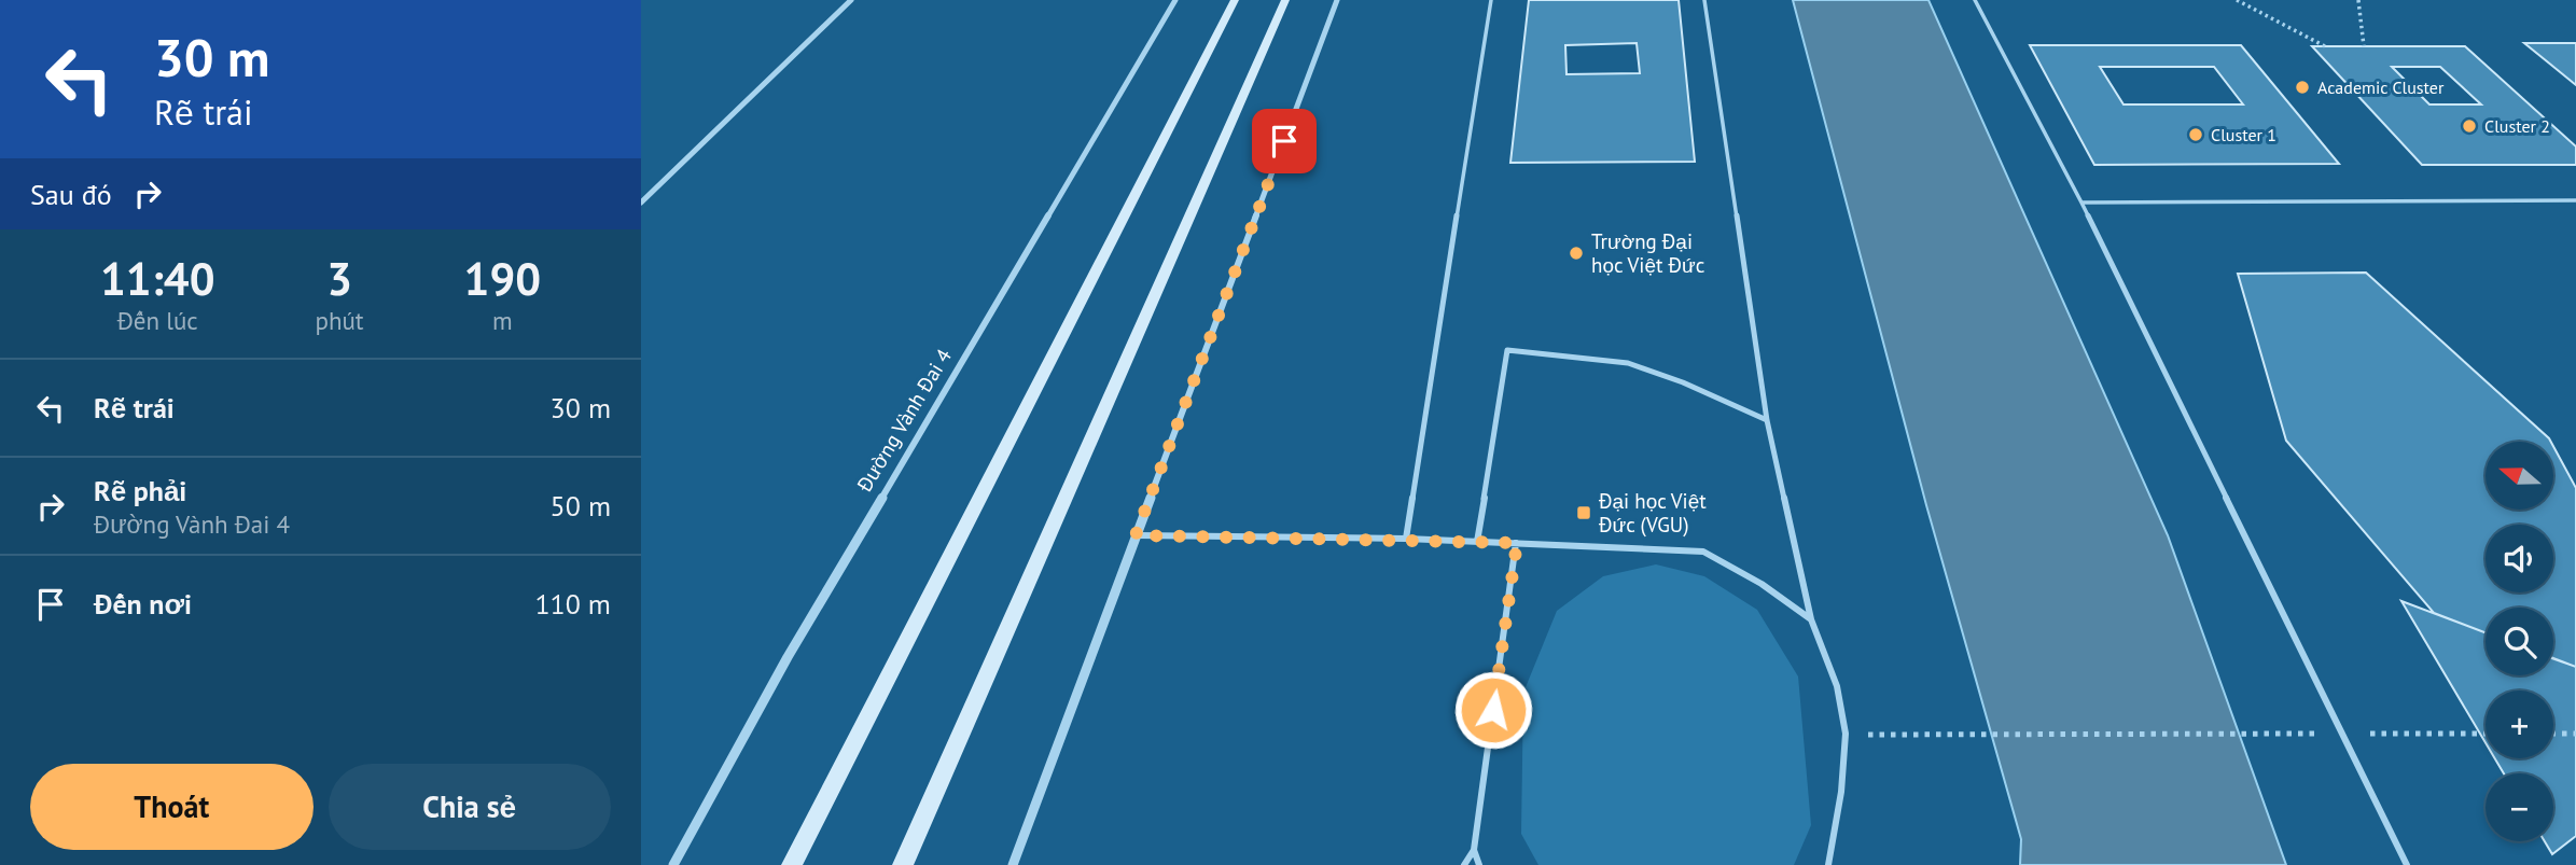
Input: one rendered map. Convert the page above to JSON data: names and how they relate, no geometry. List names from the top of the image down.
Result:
{
  "streets": {
    "street": ["Đường Vành Đai 4"]
  },
  "places": {
    "other": [
      "Academic Cluster",
      "Cluster 2",
      "Cluster 1",
      "Trường Đại học Việt Đức"
    ],
    "transit": ["Đại học Việt Đức (VGU)"]
  },
  "north": "left",
  "page": {
    "turn": ["30 m", "Rẽ trái"],
    "then": "Sau đó",
    "eta": [
      "11:40",
      "Đến lúc",
      "3",
      "phút",
      "190",
      "m"
    ],
    "list": [
      {
        "name": "Rẽ trái",
        "value": "30 m"
      },
      {
        "name": "Rẽ phải",
        "note": "Đường Vành Đai 4",
        "value": "50 m"
      },
      {
        "name": "Đến nơi",
        "value": "110 m"
      }
    ],
    "map_buttons": ["+", "−"],
    "buttons": ["Thoát", "Chia sẻ"]
  }
}
